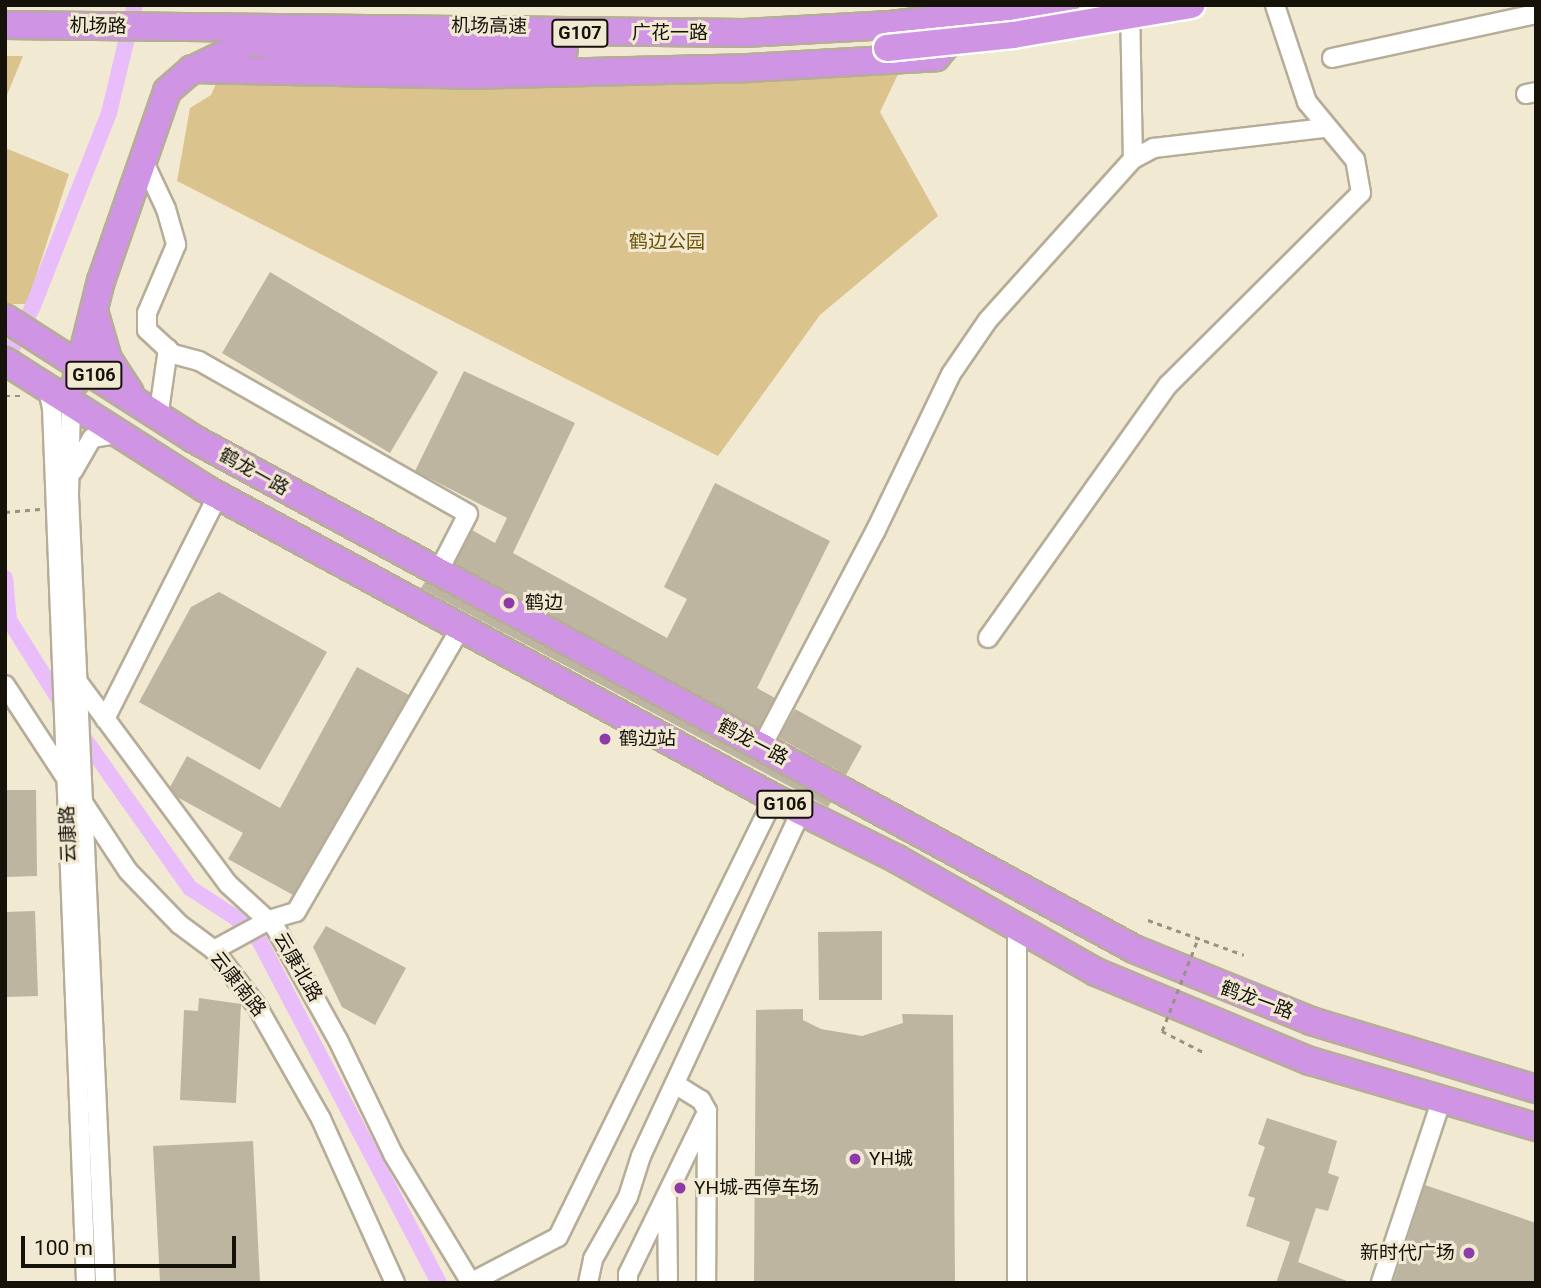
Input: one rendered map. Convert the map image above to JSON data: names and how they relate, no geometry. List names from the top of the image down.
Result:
{
  "streets": {
    "highway": [
      "机场路",
      "机场高速",
      "G107",
      "广花一路",
      "G106",
      "鹤龙一路"
    ],
    "street": ["云康路", "云康北路", "云康南路"]
  },
  "crossings": [
    ["机场路", "广花一路"],
    ["机场高速", "广花一路"],
    ["G106", "鹤龙一路"],
    ["鹤龙一路", "云康路"],
    ["云康路", "云康北路"],
    ["云康路", "云康南路"]
  ],
  "parks": ["鹤边公园"],
  "places": [
    "鹤边",
    "鹤边站",
    "YH城",
    "YH城-西停车场",
    "新时代广场"
  ],
  "scale_bar": "100 m"
}
